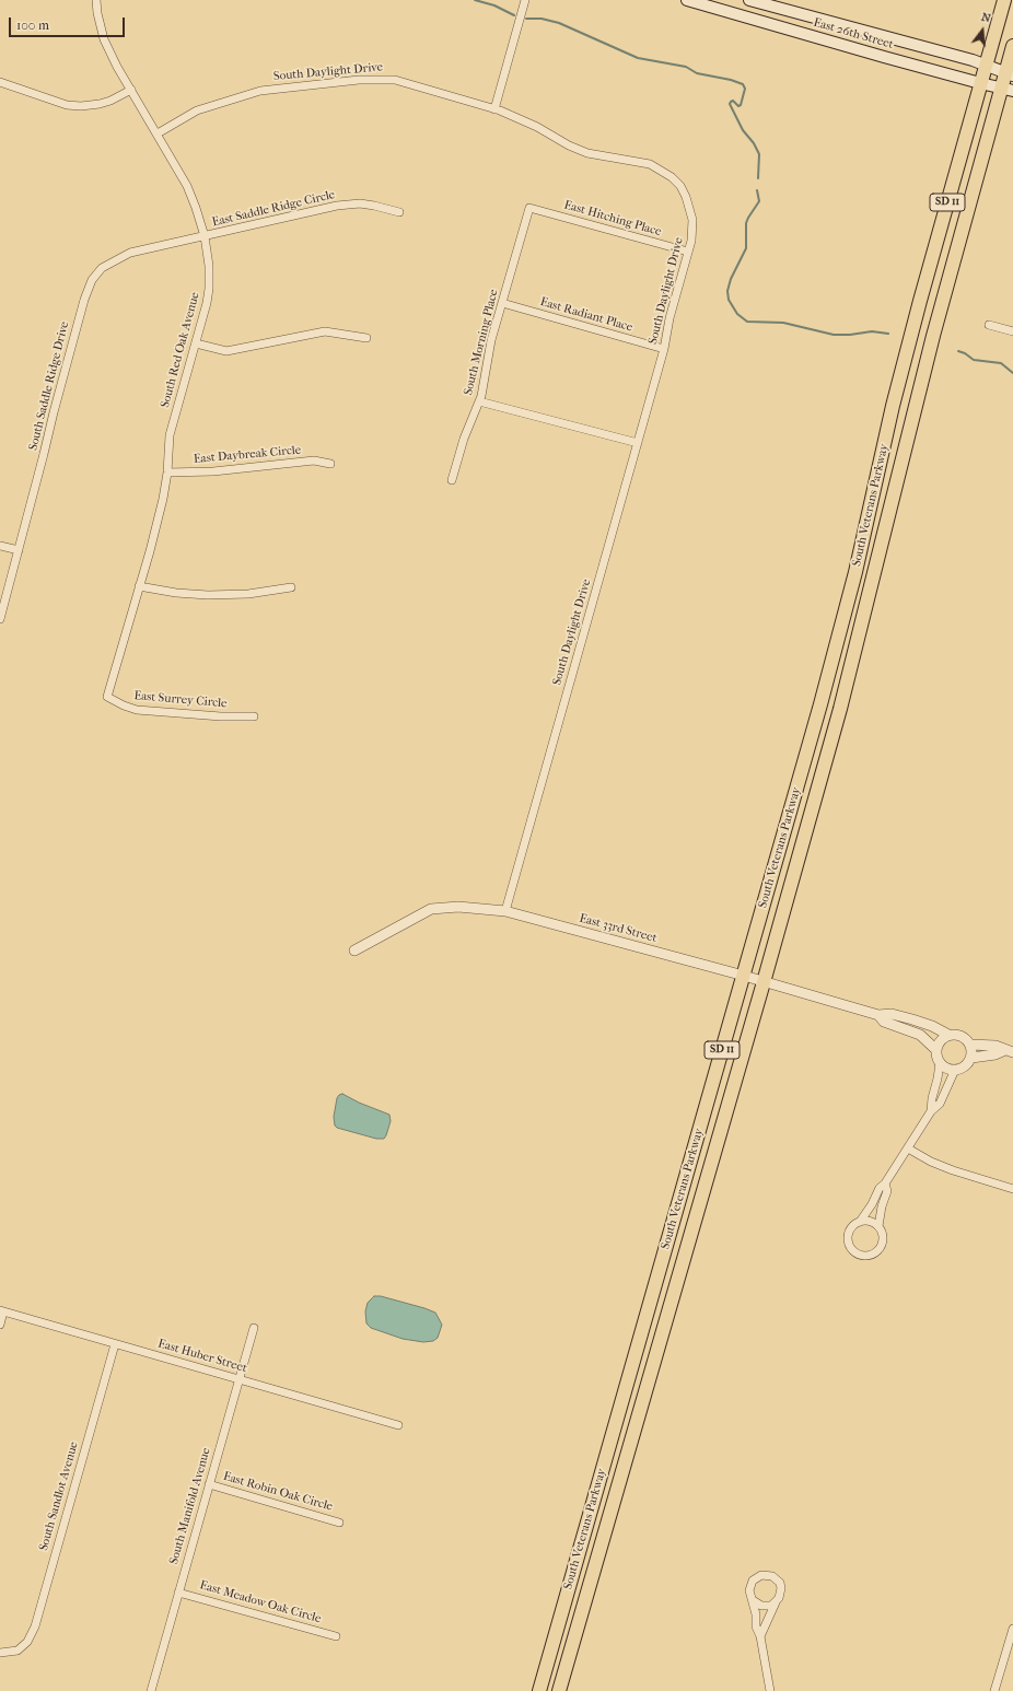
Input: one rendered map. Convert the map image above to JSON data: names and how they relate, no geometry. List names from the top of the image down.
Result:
{
  "streets": {
    "highway": ["SD 11", "South Veterans Parkway"],
    "main road": ["East 26th Street"],
    "street": [
      "South Daylight Drive",
      "East Saddle Ridge Circle",
      "East Hitching Place",
      "East Radiant Place",
      "South Morning Place",
      "South Red Oak Avenue",
      "South Saddle Ridge Drive",
      "East Daybreak Circle",
      "East Surrey Circle",
      "East 33rd Street",
      "East Huber Street",
      "East Robin Oak Circle",
      "South Sandlot Avenue",
      "South Manifold Avenue",
      "East Meadow Oak Circle"
    ]
  },
  "crossings": [
    ["East 26th Street", "South Veterans Parkway"],
    ["South Daylight Drive", "East Hitching Place"],
    ["South Daylight Drive", "East Radiant Place"],
    ["South Daylight Drive", "South Red Oak Avenue"],
    ["South Daylight Drive", "East 33rd Street"],
    ["East Saddle Ridge Circle", "South Red Oak Avenue"],
    ["East Saddle Ridge Circle", "South Saddle Ridge Drive"],
    ["East Hitching Place", "South Morning Place"],
    ["East Radiant Place", "South Morning Place"],
    ["South Red Oak Avenue", "South Saddle Ridge Drive"],
    ["South Red Oak Avenue", "East Daybreak Circle"],
    ["South Red Oak Avenue", "East Surrey Circle"],
    ["South Veterans Parkway", "East 33rd Street"],
    ["East Huber Street", "South Sandlot Avenue"],
    ["East Huber Street", "South Manifold Avenue"],
    ["East Robin Oak Circle", "South Manifold Avenue"],
    ["South Manifold Avenue", "East Meadow Oak Circle"]
  ],
  "scale_bar": "100 m",
  "north": "top"
}
